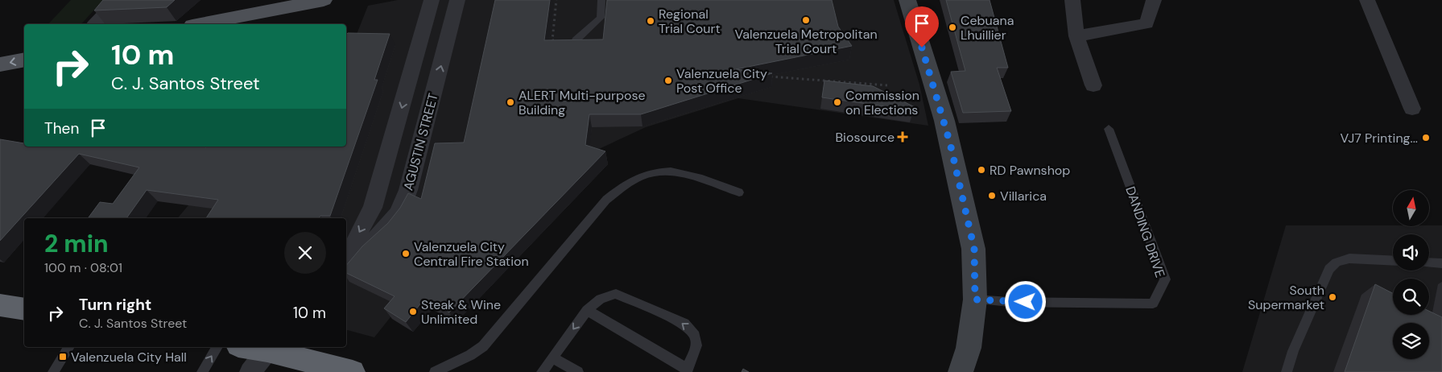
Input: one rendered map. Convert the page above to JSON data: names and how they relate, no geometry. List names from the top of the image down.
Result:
{
  "streets": {
    "street": ["AGUSTIN STREET"],
    "lane": ["DANDING DRIVE"]
  },
  "places": {
    "other": [
      "Valenzuela Metropolitan Trial Court",
      "Regional Trial Court",
      "Cebuana Lhuillier",
      "Valenzuela City Post Office",
      "ALERT Multi-purpose Building",
      "Commission on Elections",
      "VJ7 Printing...",
      "RD Pawnshop",
      "Villarica",
      "Valenzuela City Central Fire Station",
      "South Supermarket",
      "Steak & Wine Unlimited"
    ],
    "health": ["Biosource"],
    "transit": ["Valenzuela City Hall"]
  },
  "north": "top",
  "page": {
    "turn": ["10 m", "C. J. Santos Street"],
    "then": "Then",
    "heading": ["2 min", "100 m · 08:01"],
    "list": [
      {
        "name": "Turn right",
        "note": "C. J. Santos Street",
        "value": "10 m"
      }
    ]
  }
}
